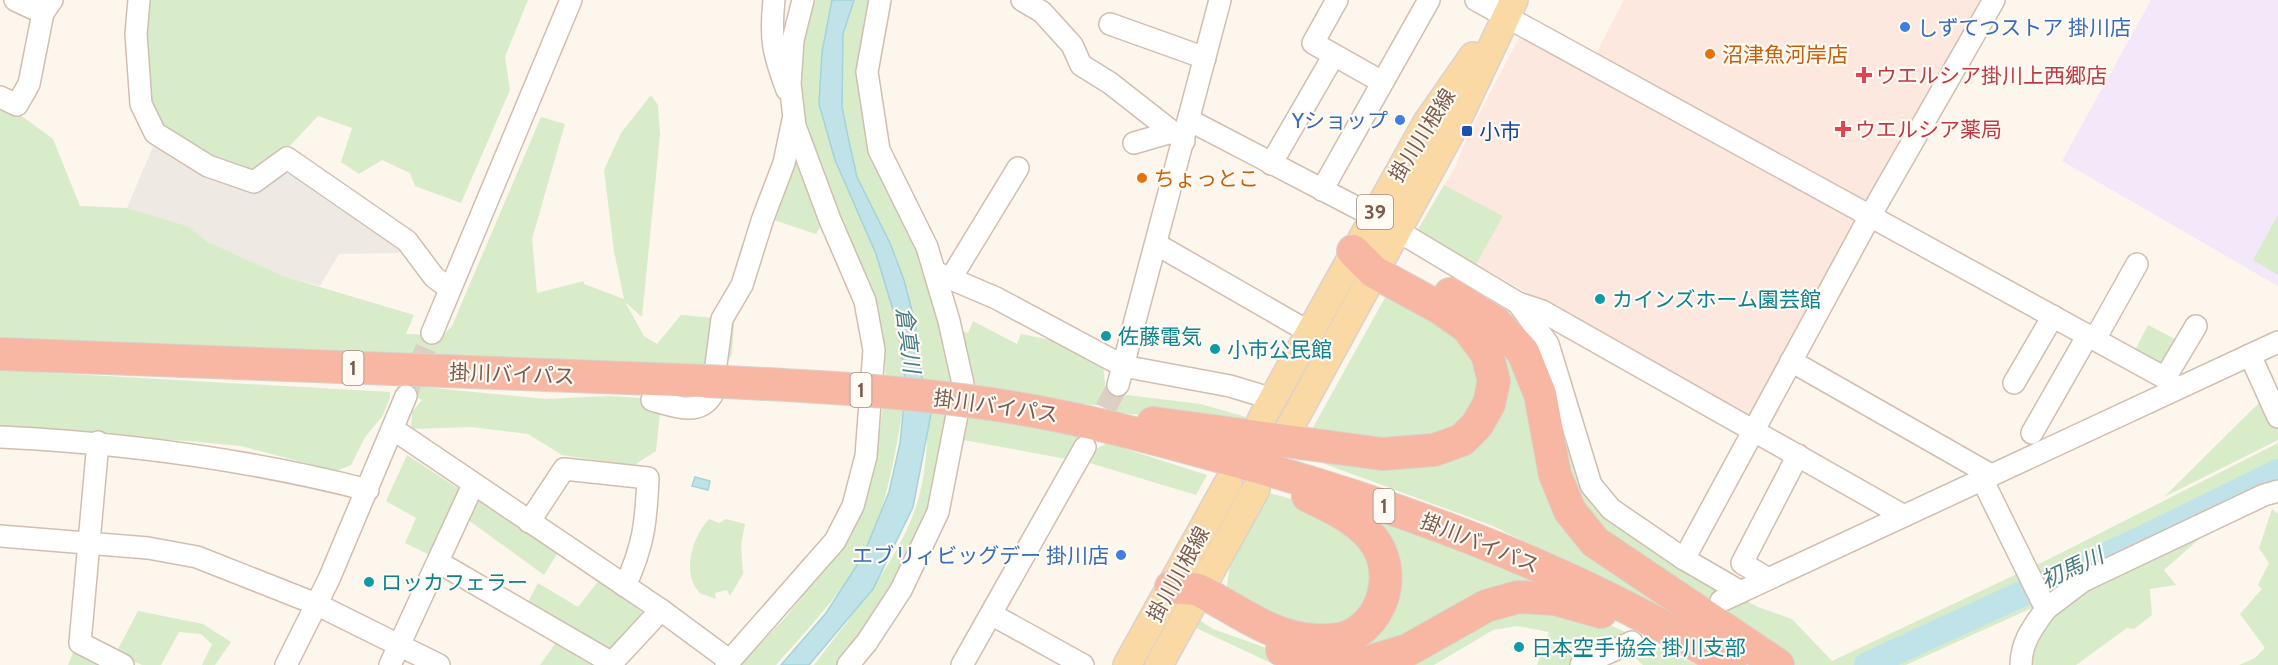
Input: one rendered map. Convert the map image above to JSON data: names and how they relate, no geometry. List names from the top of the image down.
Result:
{
  "streets": {
    "highway": ["1", "掛川バイパス"],
    "main road": ["掛川川根線", "39"]
  },
  "water": ["倉真川", "初馬川"],
  "places": {
    "other": [
      "しずてつストア 掛川店",
      "沼津魚河岸店",
      "Yショップ",
      "ちょっとこ",
      "カインズホーム園芸館",
      "佐藤電気",
      "小市公民館",
      "エブリィビッグデー 掛川店",
      "ロッカフェラー",
      "日本空手協会 掛川支部"
    ],
    "health": ["ウエルシア掛川上西郷店", "ウエルシア薬局"],
    "transit": ["小市"]
  }
}
